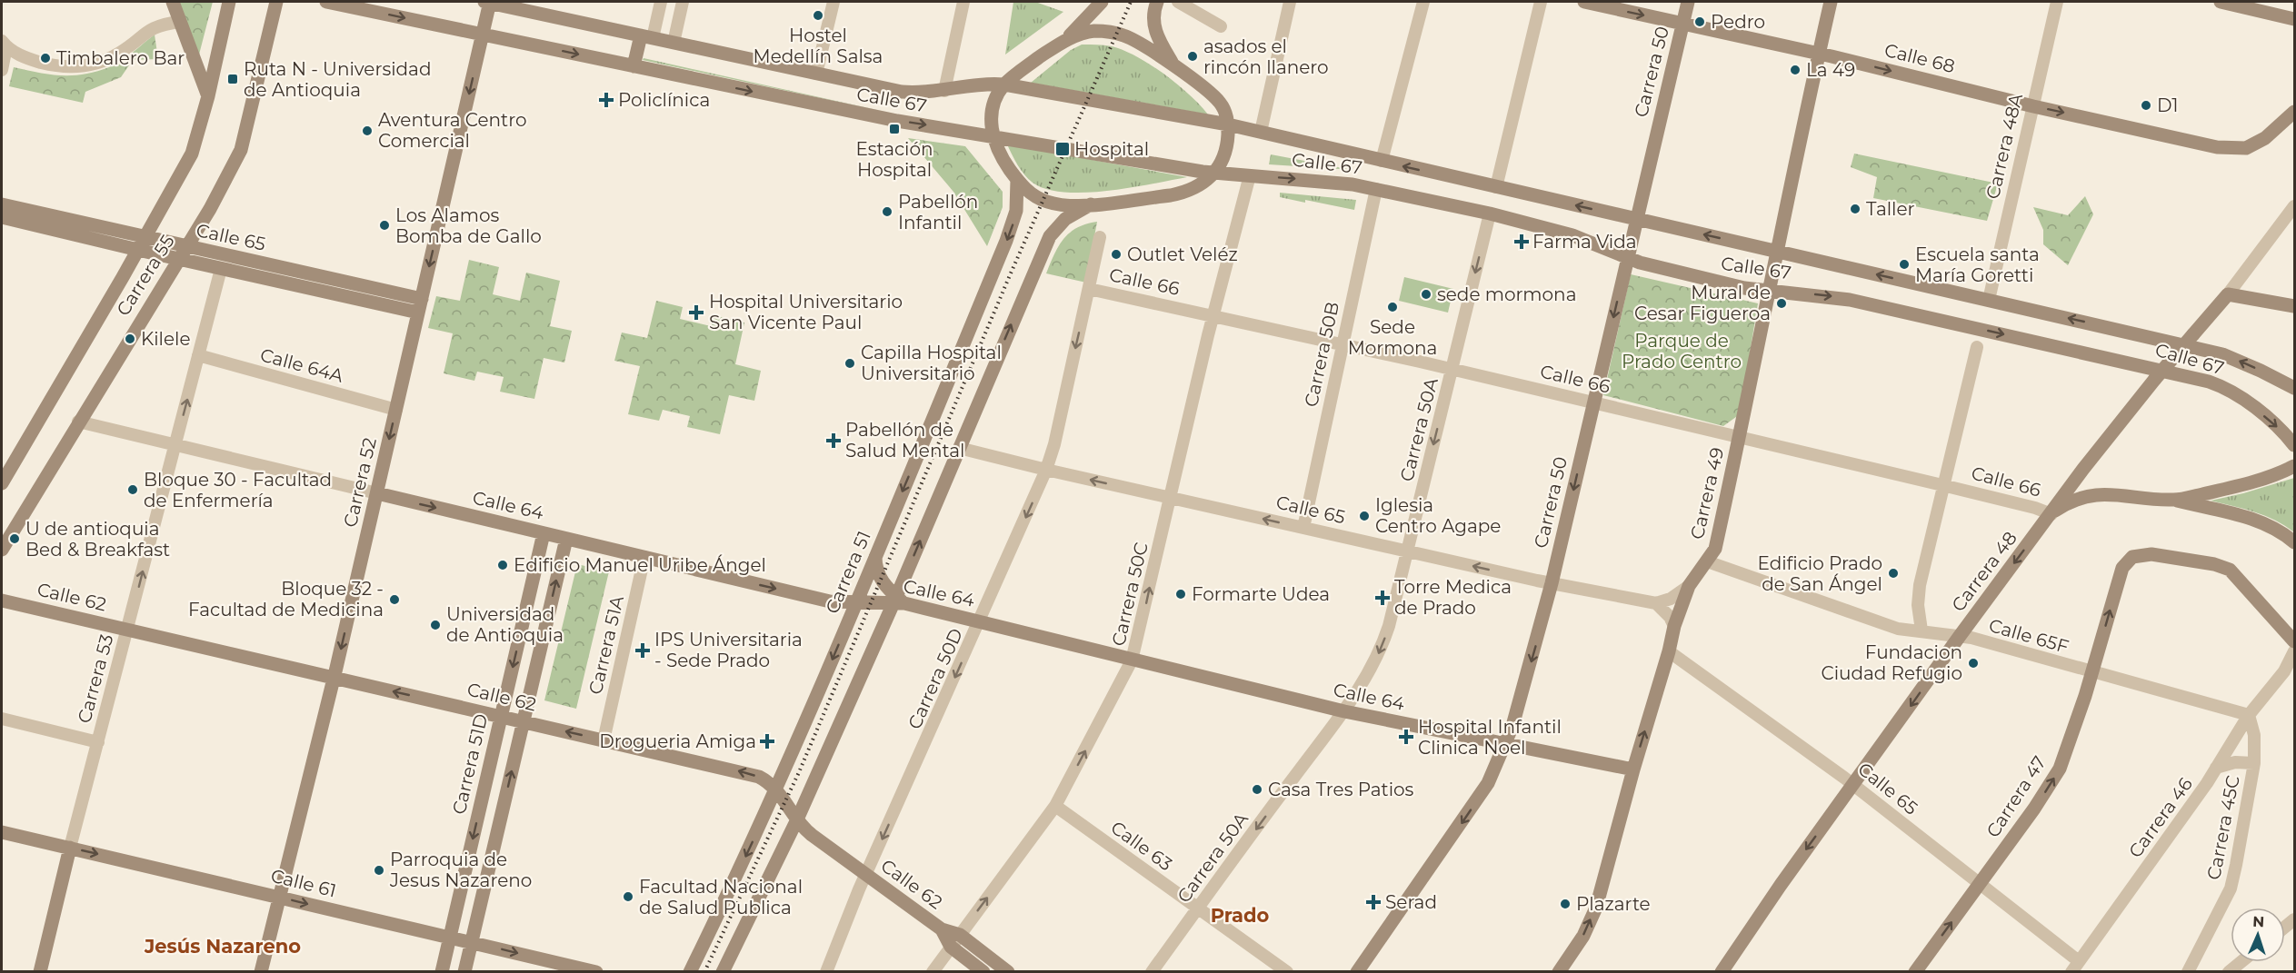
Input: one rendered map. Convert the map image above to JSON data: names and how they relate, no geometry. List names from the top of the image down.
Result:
{
  "streets": {
    "main road": [
      "Calle 68",
      "Carrera 50",
      "Calle 67",
      "Calle 65",
      "Carrera 55",
      "Carrera 52",
      "Carrera 49",
      "Calle 64",
      "Carrera 48",
      "Carrera 51",
      "Calle 62",
      "Carrera 53",
      "Carrera 51D",
      "Carrera 47",
      "Calle 61"
    ],
    "street": [
      "Carrera 48A",
      "Calle 66",
      "Carrera 50B",
      "Calle 64A",
      "Carrera 50A",
      "Carrera 50C",
      "Calle 65F",
      "Carrera 51A",
      "Carrera 50D",
      "Carrera 46",
      "Carrera 45C",
      "Calle 63"
    ]
  },
  "crossings": [
    ["Calle 68", "Carrera 50"],
    ["Calle 68", "Carrera 48A"],
    ["Calle 68", "Carrera 49"],
    ["Carrera 50", "Calle 67"],
    ["Carrera 50", "Calle 65"],
    ["Carrera 50", "Calle 66"],
    ["Carrera 50", "Calle 64"],
    ["Calle 67", "Carrera 48A"],
    ["Calle 67", "Carrera 50B"],
    ["Calle 67", "Carrera 50A"],
    ["Calle 67", "Carrera 52"],
    ["Calle 67", "Carrera 49"],
    ["Calle 67", "Carrera 50C"],
    ["Calle 65", "Carrera 55"],
    ["Calle 65", "Carrera 50B"],
    ["Calle 65", "Carrera 50A"],
    ["Calle 65", "Carrera 52"],
    ["Calle 65", "Carrera 49"],
    ["Calle 65", "Carrera 48"],
    ["Calle 65", "Carrera 50C"],
    ["Calle 65", "Carrera 53"],
    ["Calle 65", "Carrera 50D"],
    ["Calle 65", "Carrera 47"],
    ["Calle 65", "Carrera 46"],
    ["Carrera 55", "Calle 64"],
    ["Calle 66", "Carrera 50B"],
    ["Calle 66", "Carrera 50A"],
    ["Calle 66", "Carrera 49"],
    ["Calle 66", "Carrera 48"],
    ["Calle 66", "Carrera 50C"],
    ["Calle 66", "Carrera 50D"],
    ["Calle 64A", "Carrera 52"],
    ["Calle 64A", "Carrera 53"],
    ["Carrera 50A", "Calle 64"],
    ["Carrera 50A", "Calle 63"],
    ["Carrera 52", "Calle 64"],
    ["Carrera 52", "Calle 62"],
    ["Carrera 52", "Calle 61"],
    ["Carrera 49", "Calle 64"],
    ["Carrera 49", "Calle 65F"],
    ["Calle 64", "Carrera 51"],
    ["Calle 64", "Carrera 50C"],
    ["Calle 64", "Carrera 51A"],
    ["Calle 64", "Carrera 53"],
    ["Calle 64", "Carrera 50D"],
    ["Calle 64", "Carrera 51D"],
    ["Carrera 48", "Calle 65F"],
    ["Carrera 51", "Calle 62"],
    ["Carrera 50C", "Calle 62"],
    ["Carrera 50C", "Calle 63"],
    ["Calle 62", "Carrera 51A"],
    ["Calle 62", "Carrera 53"],
    ["Calle 62", "Carrera 50D"],
    ["Calle 62", "Carrera 51D"],
    ["Calle 65F", "Carrera 47"],
    ["Calle 65F", "Carrera 46"],
    ["Calle 65F", "Carrera 45C"],
    ["Carrera 53", "Calle 61"],
    ["Carrera 51D", "Calle 61"],
    ["Carrera 46", "Carrera 45C"]
  ],
  "one_way": [
    "Calle 68",
    "Carrera 50",
    "Carrera 50A",
    "Carrera 52",
    "Carrera 48",
    "Carrera 50C",
    "Calle 62",
    "Carrera 53",
    "Carrera 50D",
    "Calle 61"
  ],
  "districts": ["Prado", "Jesús Nazareno"],
  "parks": ["Parque de Prado Centro"],
  "places": {
    "other": [
      "Hostel Medellín Salsa",
      "Pedro",
      "asados el rincón llanero",
      "Timbalero Bar",
      "La 49",
      "D1",
      "Aventura Centro Comercial",
      "Taller",
      "Pabellón Infantil",
      "Los Alamos Bomba de Gallo",
      "Outlet Veléz",
      "Escuela santa María Goretti",
      "sede mormona",
      "Mural de Cesar Figueroa",
      "Sede Mormona",
      "Kilele",
      "Capilla Hospital Universitario",
      "Bloque 30 - Facultad de Enfermería",
      "Iglesia Centro Agape",
      "U de antioquia Bed & Breakfast",
      "Edificio Manuel Uribe Ángel",
      "Edificio Prado de San Ángel",
      "Formarte Udea",
      "Bloque 32 - Facultad de Medicina",
      "Universidad de Antioquia",
      "Fundacion Ciudad Refugio",
      "Casa Tres Patios",
      "Parroquia de Jesus Nazareno",
      "Facultad Nacional de Salud Publica",
      "Plazarte"
    ],
    "transit": ["Ruta N - Universidad de Antioquia", "Estación Hospital", "Hospital"],
    "health": [
      "Policlínica",
      "Farma Vida",
      "Hospital Universitario San Vicente Paul",
      "Pabellón de Salud Mental",
      "Torre Medica de Prado",
      "IPS Universitaria - Sede Prado",
      "Hospital Infantil Clinica Noel",
      "Drogueria Amiga",
      "Serad"
    ]
  },
  "north": "top"
}
